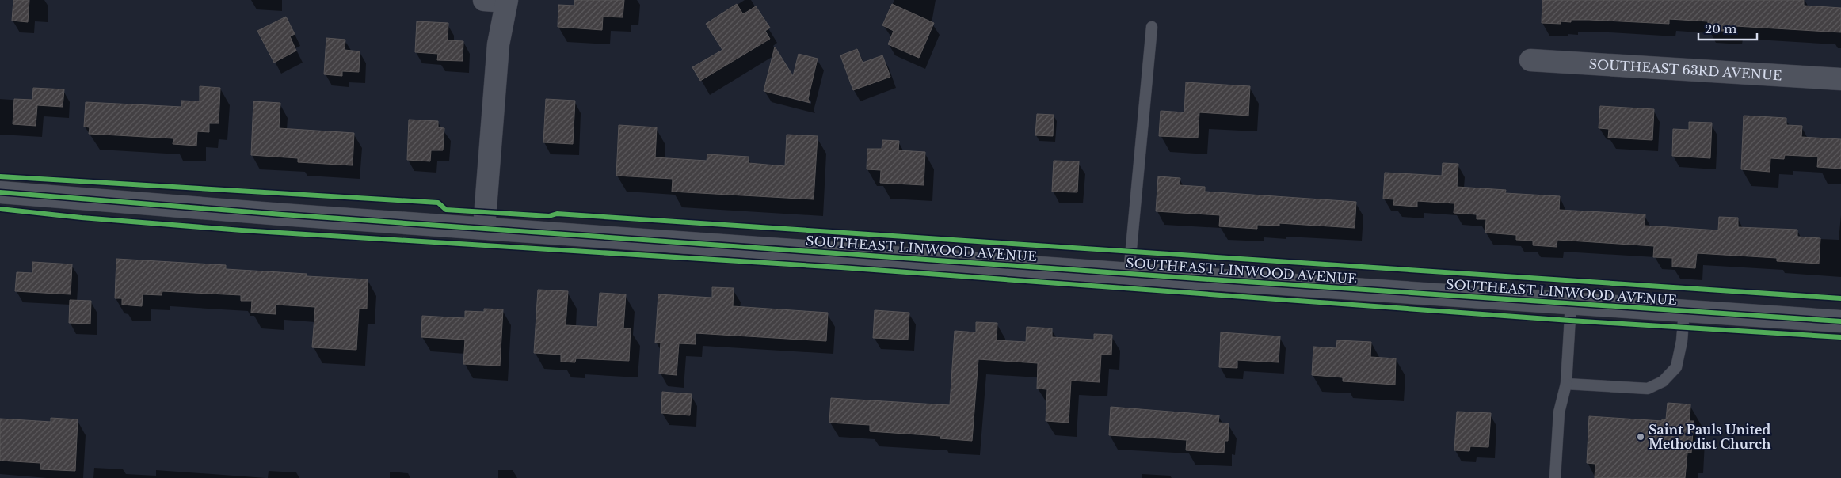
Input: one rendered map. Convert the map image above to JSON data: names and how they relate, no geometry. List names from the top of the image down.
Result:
{
  "streets": {
    "main road": ["SOUTHEAST 63RD AVENUE", "SOUTHEAST LINWOOD AVENUE"]
  },
  "places": ["Saint Pauls United Methodist Church"],
  "scale_bar": "20 m"
}
